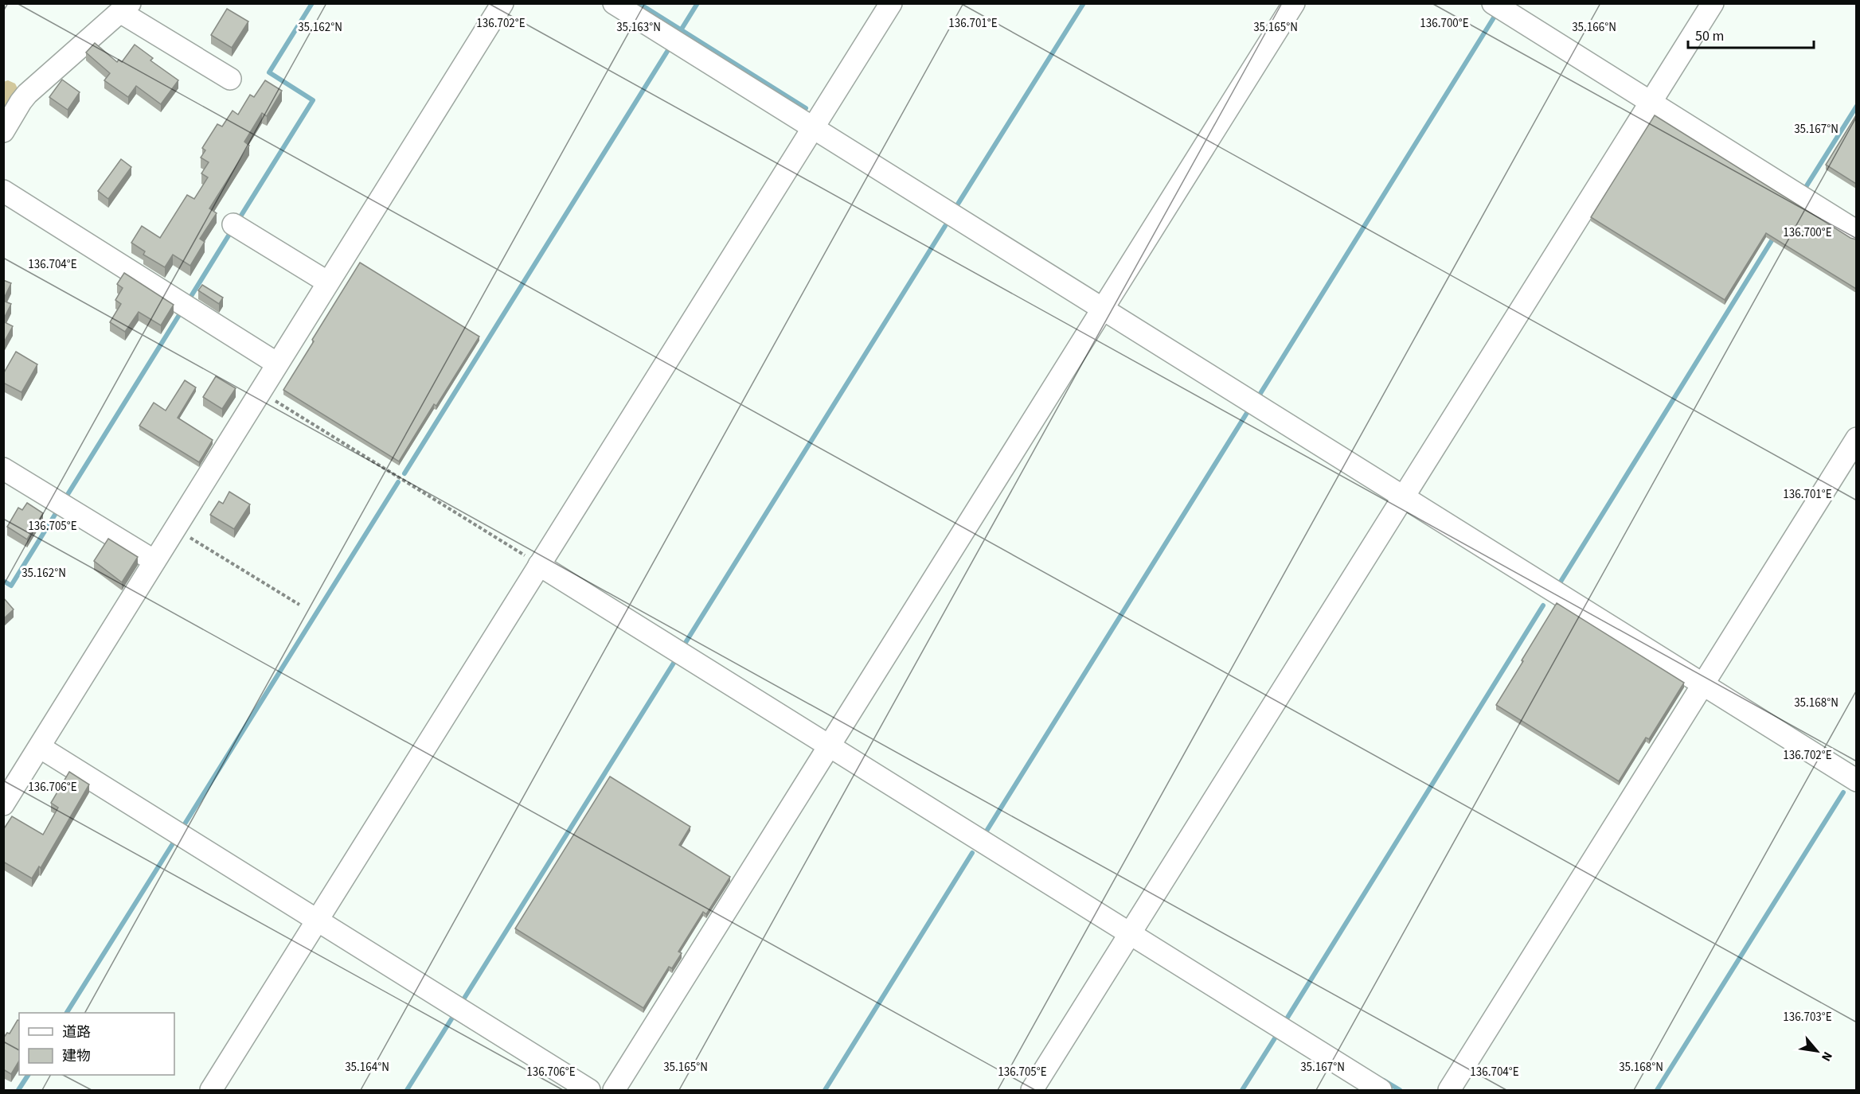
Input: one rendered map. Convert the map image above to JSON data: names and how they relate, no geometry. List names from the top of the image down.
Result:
{
  "legend": ["道路", "建物"],
  "scale_bar": "50 m",
  "north": "bottom right",
  "coordinates": [
    "136.700°E",
    "136.702°E",
    "136.701°E",
    "35.162°N",
    "35.163°N",
    "35.165°N",
    "35.166°N",
    "35.167°N",
    "136.704°E",
    "136.705°E",
    "35.168°N",
    "136.706°E",
    "136.703°E",
    "35.164°N"
  ]
}
